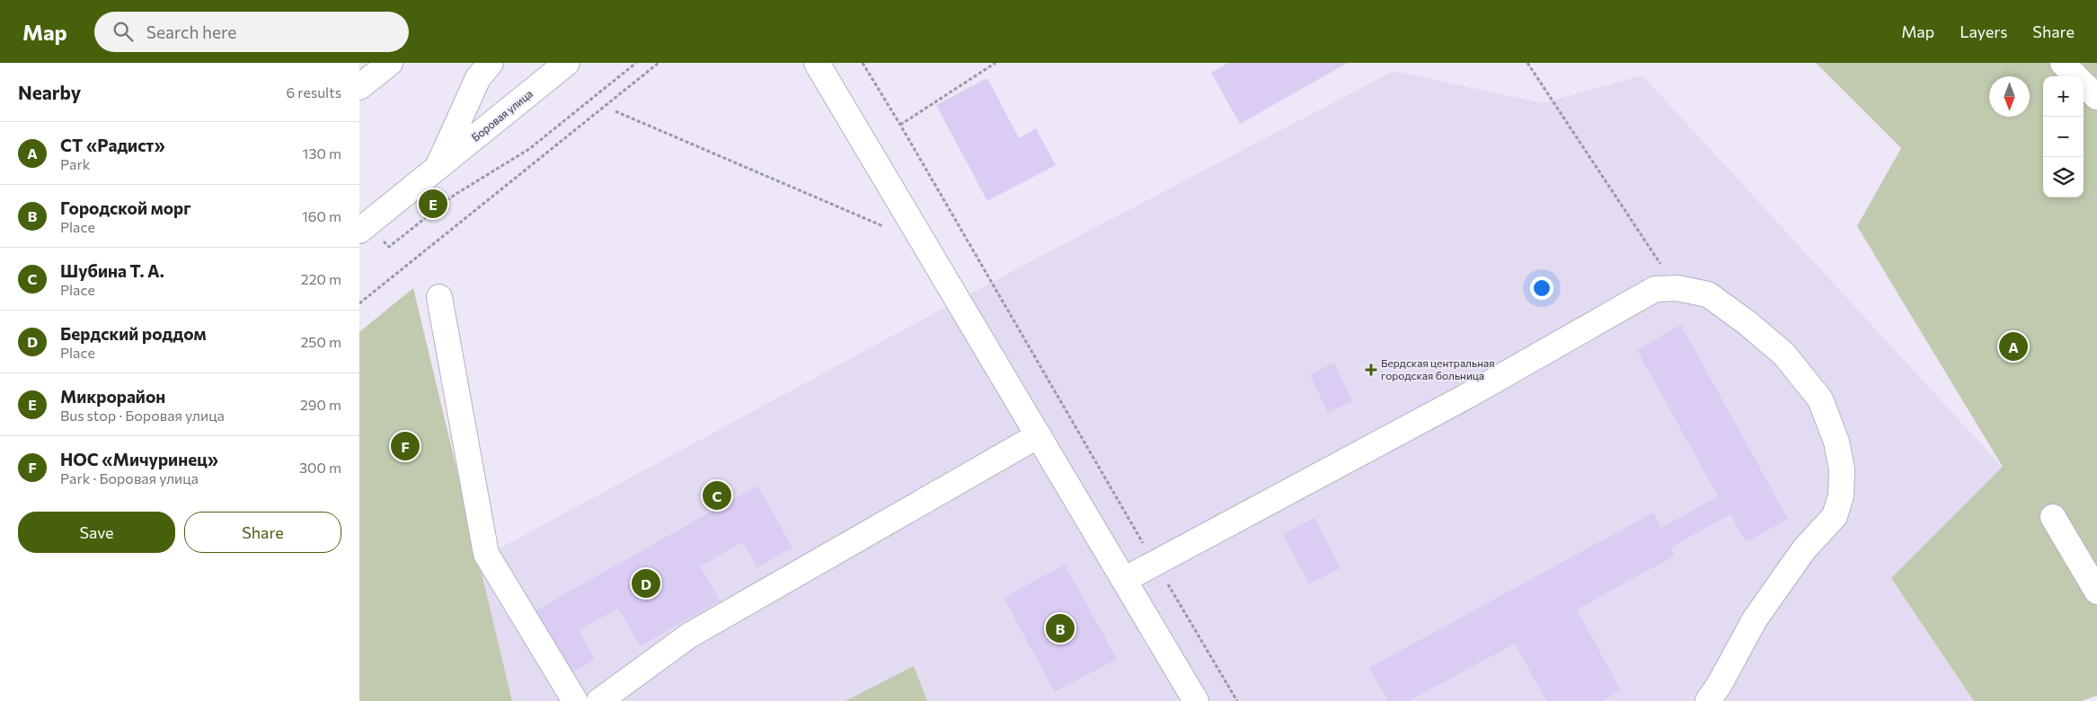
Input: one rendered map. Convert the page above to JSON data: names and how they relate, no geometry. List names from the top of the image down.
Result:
{
  "streets": {
    "street": ["Боровая улица"]
  },
  "places": {
    "health": ["Бердская центральная городская больница"]
  },
  "north": "bottom",
  "page": {
    "header": "Map",
    "search": "Search here",
    "nav": ["Map", "Layers", "Share"],
    "heading": ["Nearby", "6 results"],
    "map_buttons": ["+", "−"],
    "list": [
      {
        "mark": "A",
        "name": "СТ «Радист»",
        "note": "Park",
        "value": "130 m"
      },
      {
        "mark": "B",
        "name": "Городской морг",
        "note": "Place",
        "value": "160 m"
      },
      {
        "mark": "C",
        "name": "Шубина Т. А.",
        "note": "Place",
        "value": "220 m"
      },
      {
        "mark": "D",
        "name": "Бердский роддом",
        "note": "Place",
        "value": "250 m"
      },
      {
        "mark": "E",
        "name": "Микрорайон",
        "note": "Bus stop · Боровая улица",
        "value": "290 m"
      },
      {
        "mark": "F",
        "name": "НОС «Мичуринец»",
        "note": "Park · Боровая улица",
        "value": "300 m"
      }
    ],
    "pins": [
      "E",
      "A",
      "F",
      "C",
      "D",
      "B"
    ],
    "buttons": ["Save", "Share"]
  }
}
